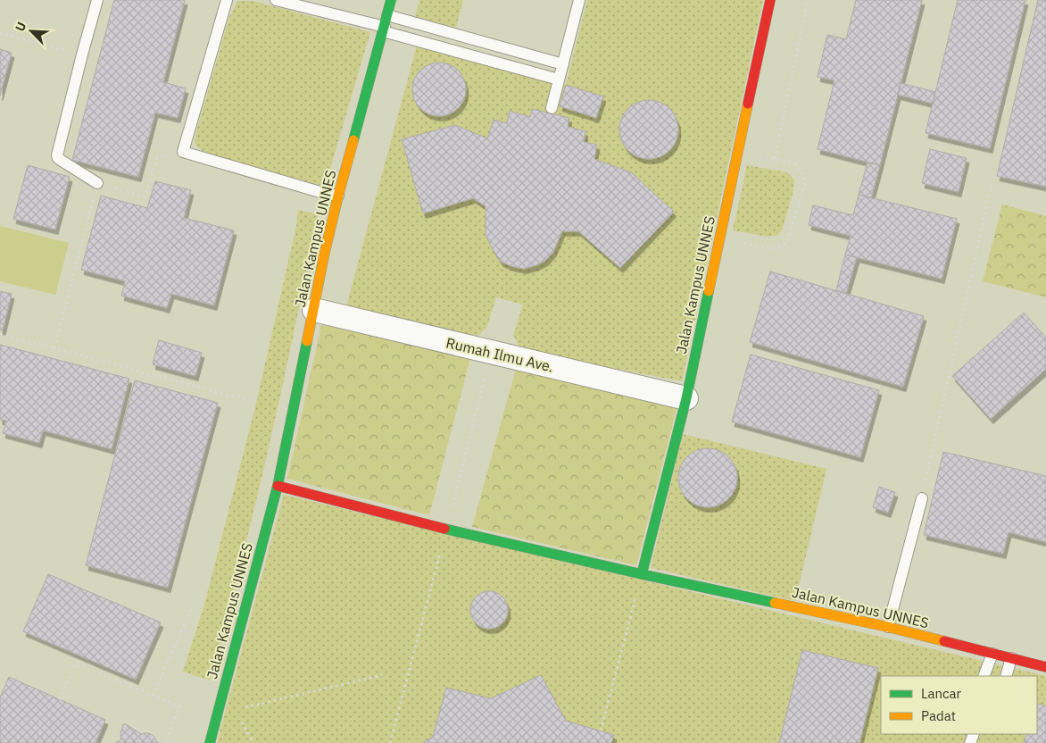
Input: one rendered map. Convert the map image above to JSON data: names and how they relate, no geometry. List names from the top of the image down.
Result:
{
  "streets": {
    "street": ["Jalan Kampus UNNES", "Rumah Ilmu Ave."]
  },
  "crossings": [
    ["Jalan Kampus UNNES", "Rumah Ilmu Ave."]
  ],
  "legend": ["Lancar", "Padat"],
  "north": "top left"
}
